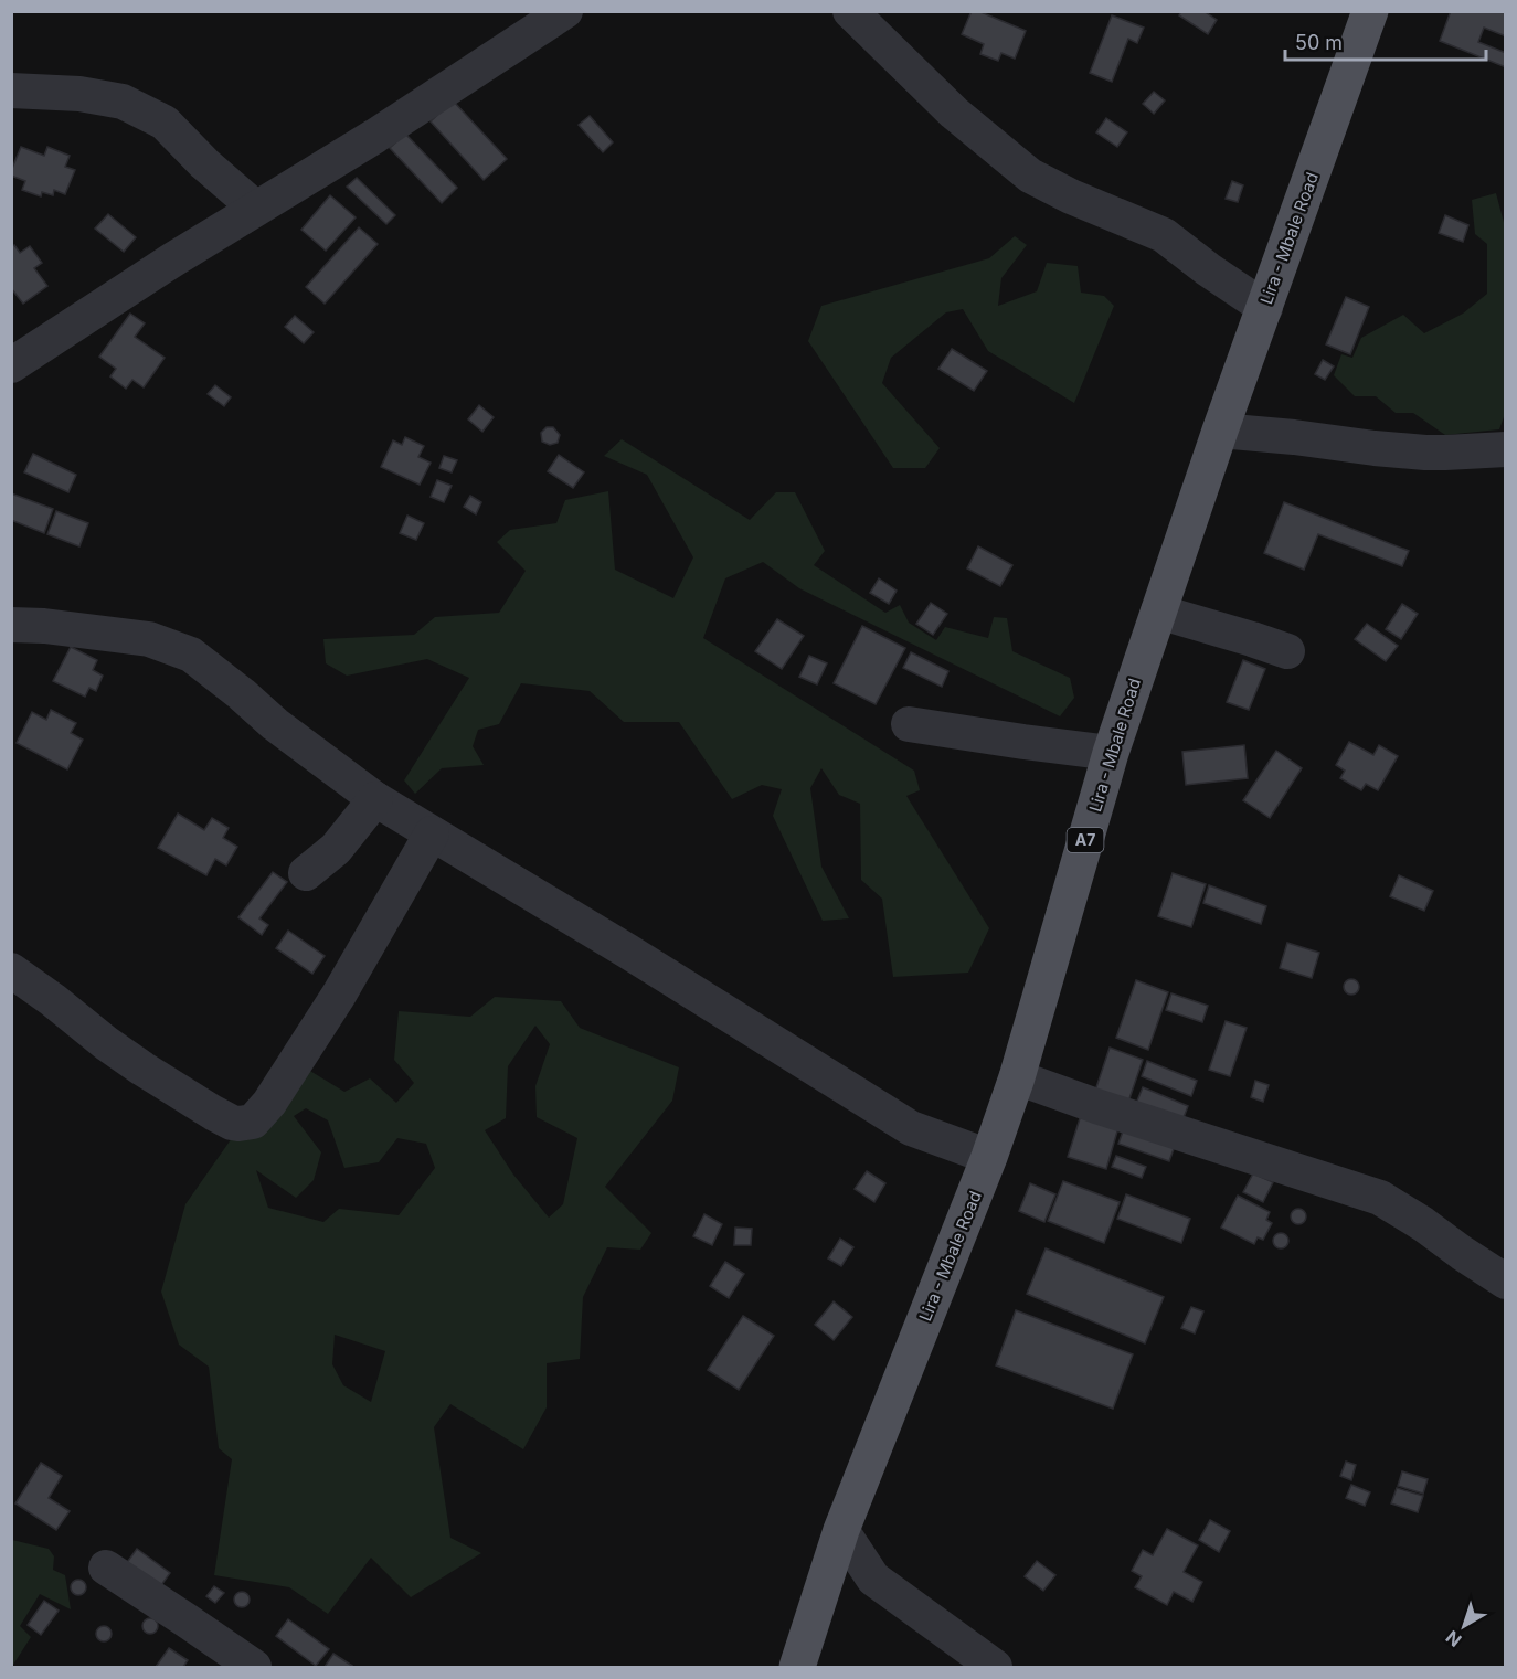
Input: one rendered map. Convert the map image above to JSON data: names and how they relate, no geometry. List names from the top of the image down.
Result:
{
  "streets": {
    "main road": ["Lira - Mbale Road", "A7"]
  },
  "scale_bar": "50 m",
  "north": "bottom left"
}
